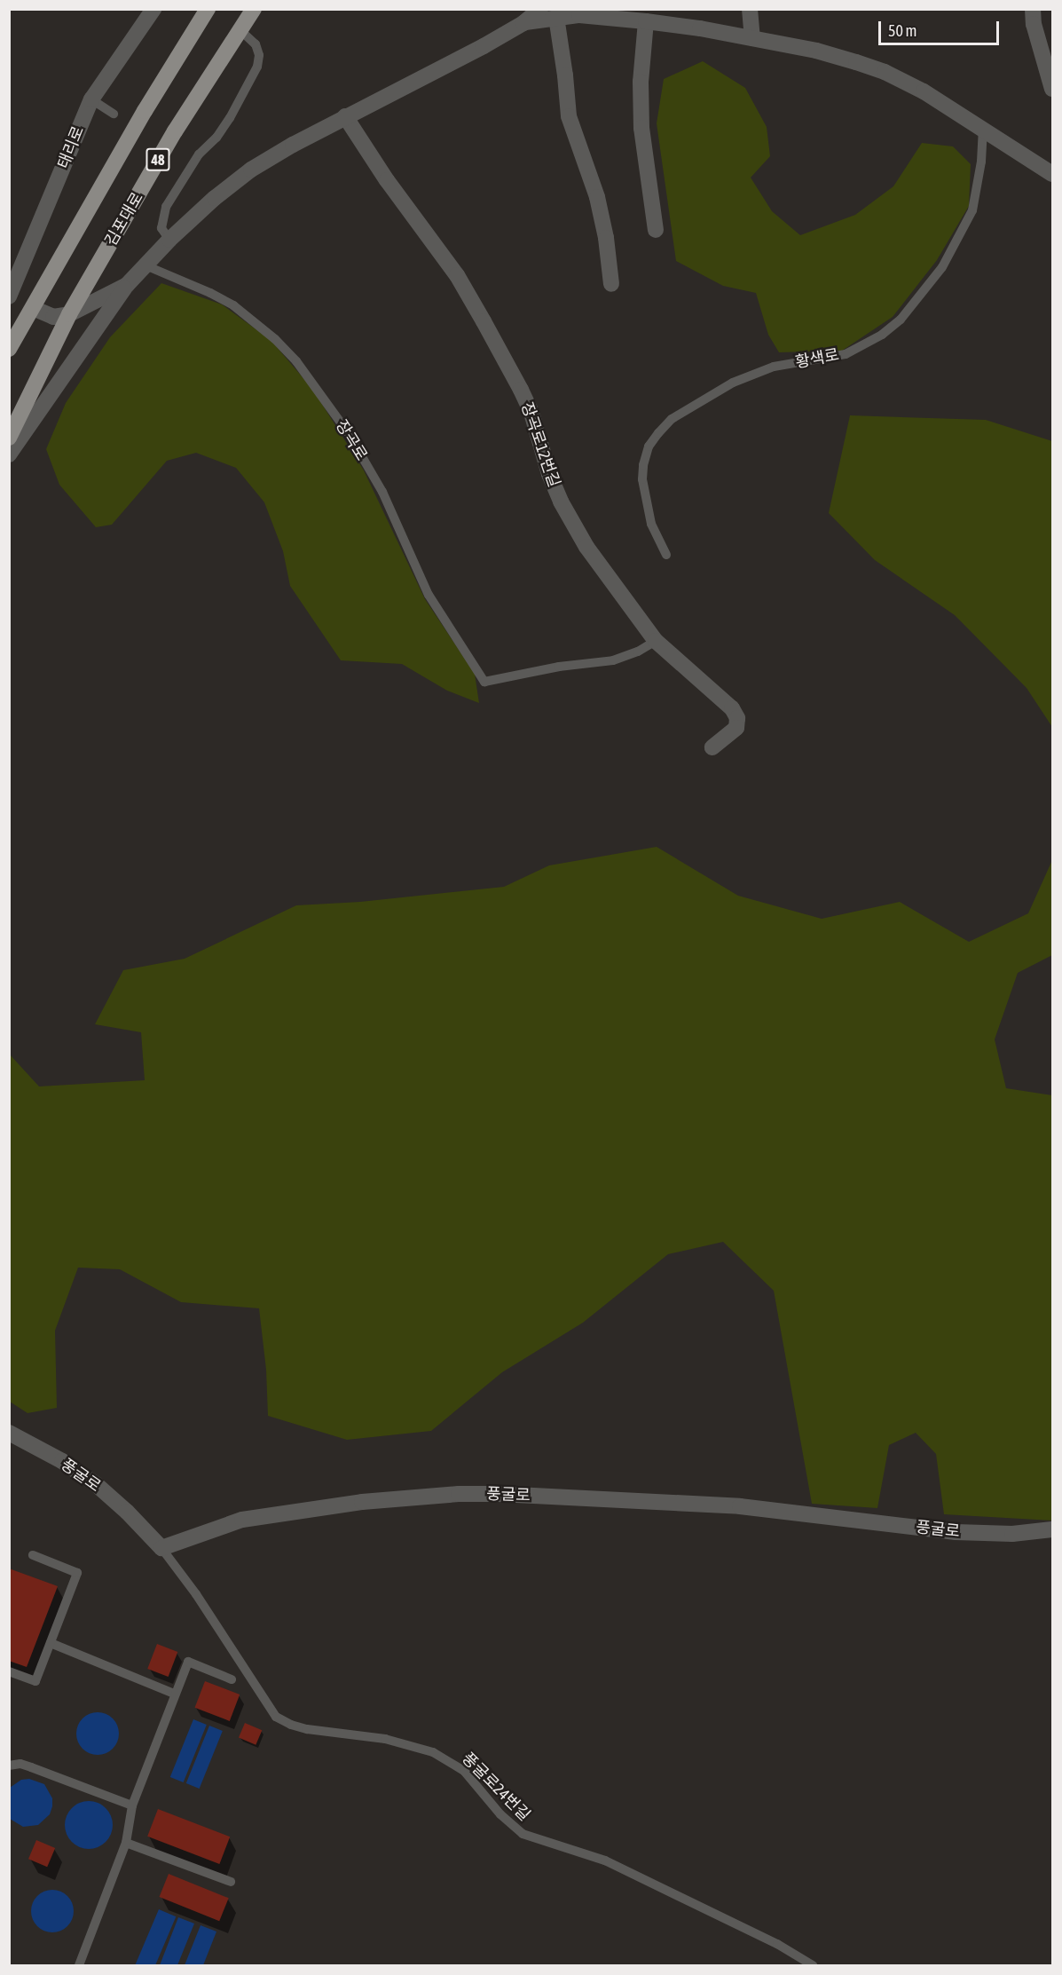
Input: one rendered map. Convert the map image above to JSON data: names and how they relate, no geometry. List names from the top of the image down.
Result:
{
  "streets": {
    "main road": ["48", "김포대로"],
    "street": ["태리로", "장곡로12번길", "풍굴로"],
    "lane": ["황색로", "장곡로", "풍굴로24번길"]
  },
  "crossings": [
    ["장곡로", "장곡로12번길"],
    ["풍굴로", "풍굴로24번길"]
  ],
  "scale_bar": "50 m"
}
